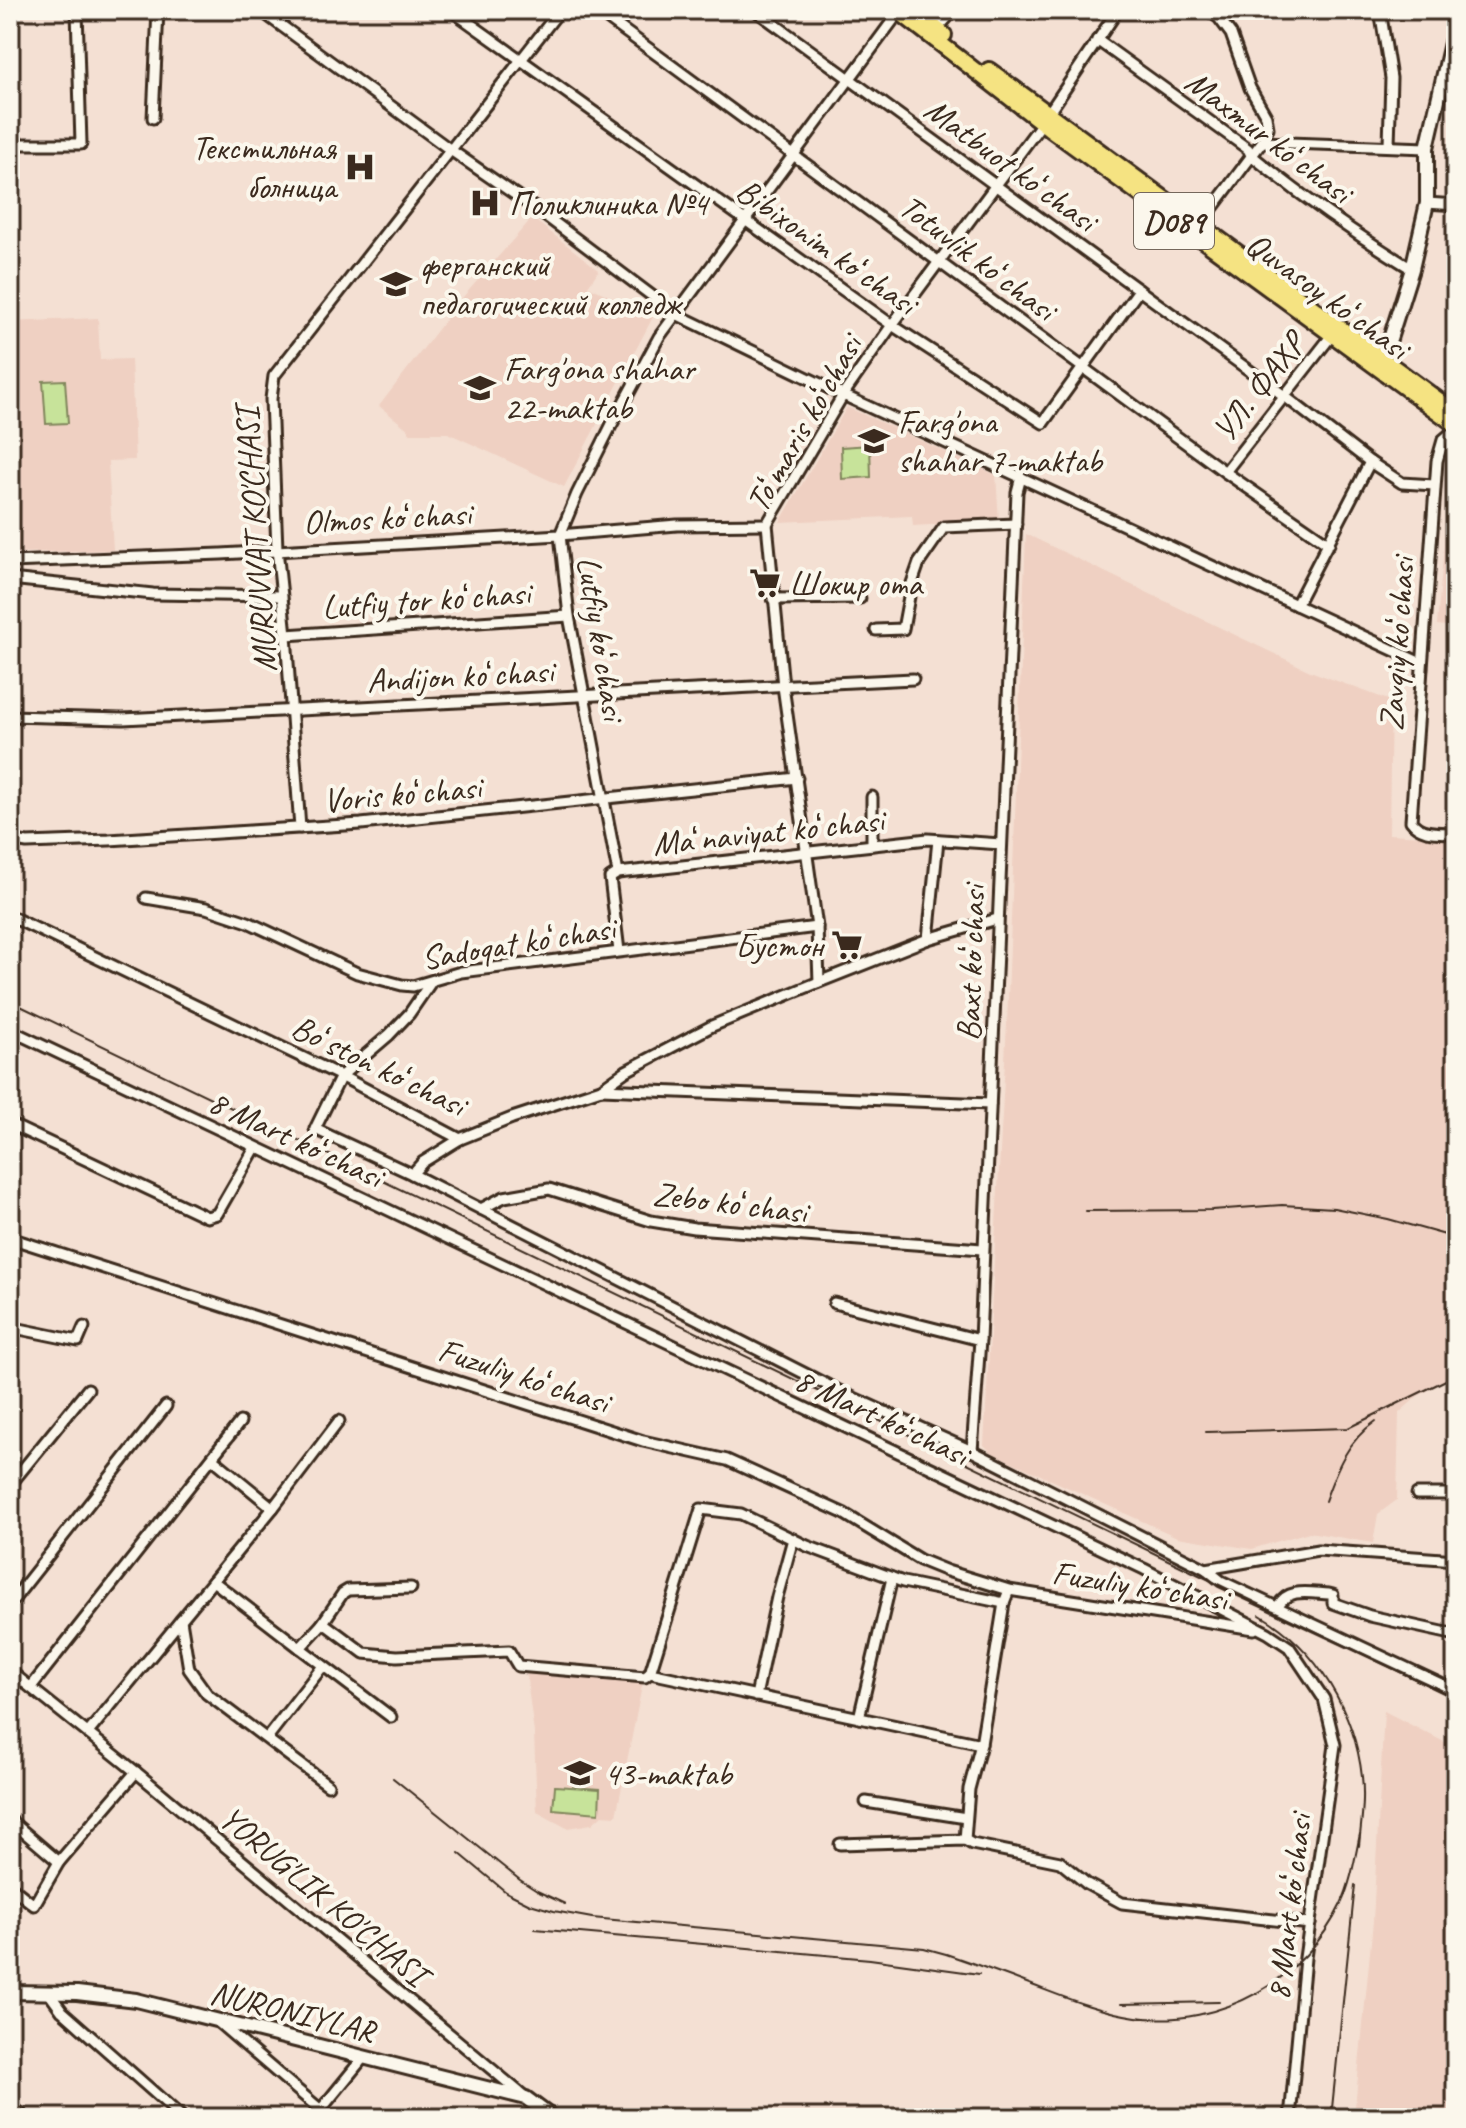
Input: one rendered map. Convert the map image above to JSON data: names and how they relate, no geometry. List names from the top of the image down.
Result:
{
  "streets": {
    "main road": ["D089", "Quvasoy koʻchasi", "NURONIYLAR"],
    "street": [
      "Maxmur koʻchasi",
      "Matbuot koʻchasi",
      "Bibixonim koʻchasi",
      "Totuvlik koʻchasi",
      "УЛ. ФАХР",
      "Toʻmaris koʻchasi",
      "Olmos koʻchasi",
      "MURUVVAT KO'CHASI",
      "Lutfiy tor koʻchasi",
      "Lutfiy koʻchasi",
      "Zavqiy koʻchasi",
      "Andijon koʻchasi",
      "Voris koʻchasi",
      "Maʻnaviyat koʻchasi",
      "Sadoqat koʻchasi",
      "Baxt koʻchasi",
      "Boʻston koʻchasi",
      "8 Mart koʻchasi",
      "Zebo koʻchasi",
      "Fuzuliy koʻchasi",
      "YORUG'LIK KO'CHASI"
    ]
  },
  "crossings": [
    ["Maxmur koʻchasi", "Toʻmaris koʻchasi"],
    ["Matbuot koʻchasi", "УЛ. ФАХР"],
    ["Matbuot koʻchasi", "Toʻmaris koʻchasi"],
    ["Matbuot koʻchasi", "Lutfiy koʻchasi"],
    ["Matbuot koʻchasi", "Zavqiy koʻchasi"],
    ["Bibixonim koʻchasi", "Totuvlik koʻchasi"],
    ["Bibixonim koʻchasi", "Toʻmaris koʻchasi"],
    ["Bibixonim koʻchasi", "MURUVVAT KO'CHASI"],
    ["Bibixonim koʻchasi", "Lutfiy koʻchasi"],
    ["Totuvlik koʻchasi", "УЛ. ФАХР"],
    ["Totuvlik koʻchasi", "Toʻmaris koʻchasi"],
    ["Totuvlik koʻchasi", "Lutfiy koʻchasi"],
    ["Quvasoy koʻchasi", "УЛ. ФАХР"],
    ["Quvasoy koʻchasi", "Toʻmaris koʻchasi"],
    ["Quvasoy koʻchasi", "Lutfiy koʻchasi"],
    ["Quvasoy koʻchasi", "Zavqiy koʻchasi"],
    ["Toʻmaris koʻchasi", "Olmos koʻchasi"],
    ["Toʻmaris koʻchasi", "Andijon koʻchasi"],
    ["Toʻmaris koʻchasi", "Voris koʻchasi"],
    ["Toʻmaris koʻchasi", "Maʻnaviyat koʻchasi"],
    ["Toʻmaris koʻchasi", "Sadoqat koʻchasi"],
    ["Toʻmaris koʻchasi", "Boʻston koʻchasi"],
    ["Olmos koʻchasi", "MURUVVAT KO'CHASI"],
    ["Olmos koʻchasi", "Lutfiy koʻchasi"],
    ["MURUVVAT KO'CHASI", "Lutfiy tor koʻchasi"],
    ["MURUVVAT KO'CHASI", "Andijon koʻchasi"],
    ["MURUVVAT KO'CHASI", "Voris koʻchasi"],
    ["Lutfiy tor koʻchasi", "Lutfiy koʻchasi"],
    ["Lutfiy koʻchasi", "Andijon koʻchasi"],
    ["Lutfiy koʻchasi", "Voris koʻchasi"],
    ["Lutfiy koʻchasi", "Maʻnaviyat koʻchasi"],
    ["Voris koʻchasi", "Maʻnaviyat koʻchasi"],
    ["Maʻnaviyat koʻchasi", "Baxt koʻchasi"],
    ["Baxt koʻchasi", "Boʻston koʻchasi"],
    ["Baxt koʻchasi", "Zebo koʻchasi"],
    ["8 Mart koʻchasi", "Fuzuliy koʻchasi"],
    ["YORUG'LIK KO'CHASI", "NURONIYLAR"]
  ],
  "places": {
    "hospital": ["Текстильная болница", "Поликлиника №4"],
    "school or university": [
      "ферганский педагогический колледж",
      "Farg'ona shahar 22-maktab",
      "Farg'ona shahar 7-maktab",
      "43-maktab"
    ],
    "supermarket": ["Шокир ота", "Бустон"]
  }
}
